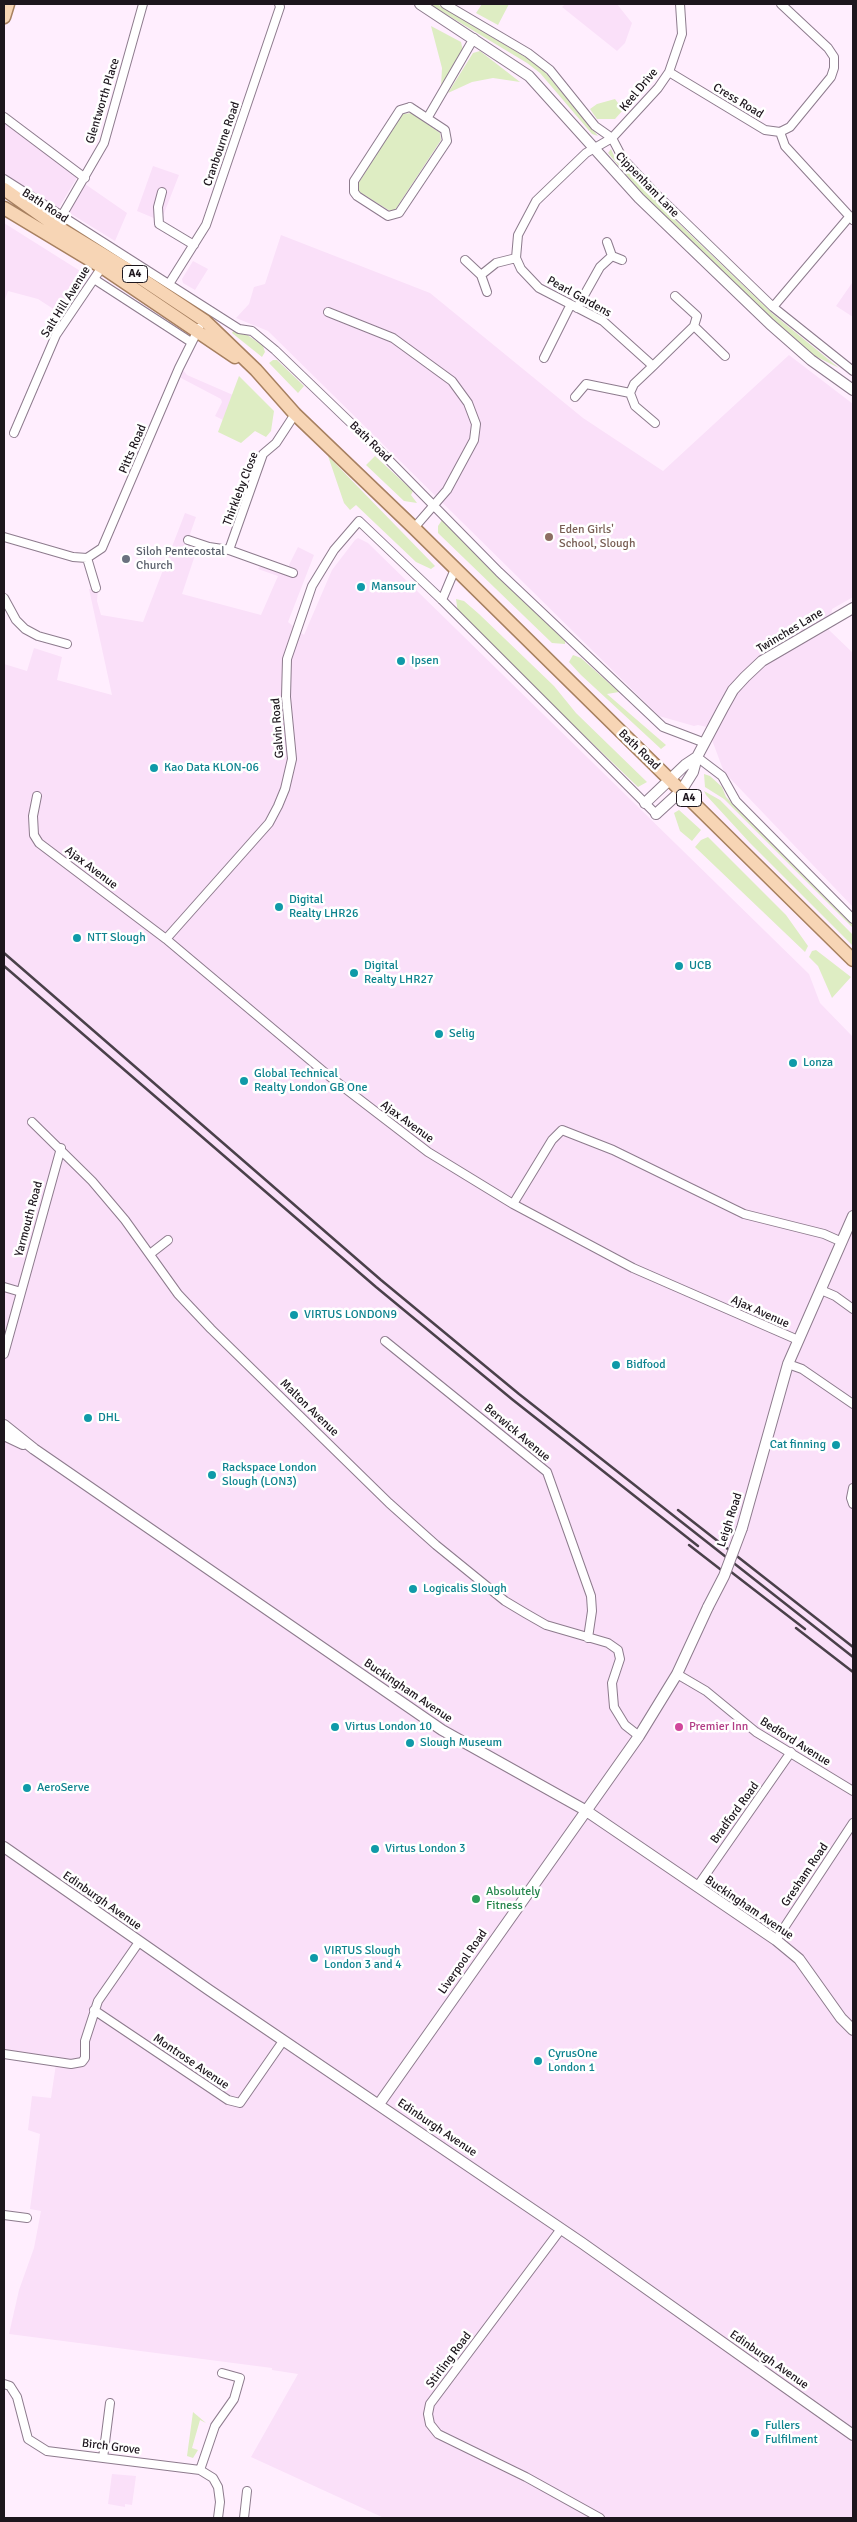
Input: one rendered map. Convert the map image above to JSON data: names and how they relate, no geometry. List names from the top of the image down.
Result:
{
  "streets": {
    "main road": ["Bath Road", "A4"],
    "street": [
      "Keel Drive",
      "Glentworth Place",
      "Cress Road",
      "Cranbourne Road",
      "Cippenham Lane",
      "Pearl Gardens",
      "Salt Hill Avenue",
      "Pitts Road",
      "Thirkleby Close",
      "Twinches Lane",
      "Galvin Road",
      "Ajax Avenue",
      "Yarmouth Road",
      "Malton Avenue",
      "Berwick Avenue",
      "Leigh Road",
      "Buckingham Avenue",
      "Bedford Avenue",
      "Bradford Road",
      "Gresham Road",
      "Edinburgh Avenue",
      "Liverpool Road",
      "Montrose Avenue",
      "Stirling Road",
      "Birch Grove"
    ]
  },
  "crossings": [
    ["Keel Drive", "Cress Road"],
    ["Keel Drive", "Cippenham Lane"],
    ["Glentworth Place", "Bath Road"],
    ["Cranbourne Road", "Bath Road"],
    ["Bath Road", "Salt Hill Avenue"],
    ["Bath Road", "Pitts Road"],
    ["Bath Road", "Thirkleby Close"],
    ["Bath Road", "Twinches Lane"],
    ["Galvin Road", "Ajax Avenue"],
    ["Ajax Avenue", "Leigh Road"],
    ["Yarmouth Road", "Malton Avenue"],
    ["Malton Avenue", "Berwick Avenue"],
    ["Malton Avenue", "Leigh Road"],
    ["Leigh Road", "Buckingham Avenue"],
    ["Leigh Road", "Bedford Avenue"],
    ["Leigh Road", "Liverpool Road"],
    ["Buckingham Avenue", "Bradford Road"],
    ["Buckingham Avenue", "Gresham Road"],
    ["Buckingham Avenue", "Liverpool Road"],
    ["Bedford Avenue", "Bradford Road"],
    ["Edinburgh Avenue", "Liverpool Road"],
    ["Edinburgh Avenue", "Montrose Avenue"],
    ["Edinburgh Avenue", "Stirling Road"]
  ],
  "places": [
    "Eden Girls' School, Slough",
    "Siloh Pentecostal Church",
    "Mansour",
    "Ipsen",
    "Kao Data KLON-06",
    "Digital Realty LHR26",
    "NTT Slough",
    "UCB",
    "Digital Realty LHR27",
    "Selig",
    "Lonza",
    "Global Technical Realty London GB One",
    "VIRTUS LONDON9",
    "Bidfood",
    "DHL",
    "Cat finning",
    "Rackspace London Slough (LON3)",
    "Logicalis Slough",
    "Virtus London 10",
    "Premier Inn",
    "Slough Museum",
    "AeroServe",
    "Virtus London 3",
    "Absolutely Fitness",
    "VIRTUS Slough London 3 and 4",
    "CyrusOne London 1",
    "Fullers Fulfilment"
  ]
}
